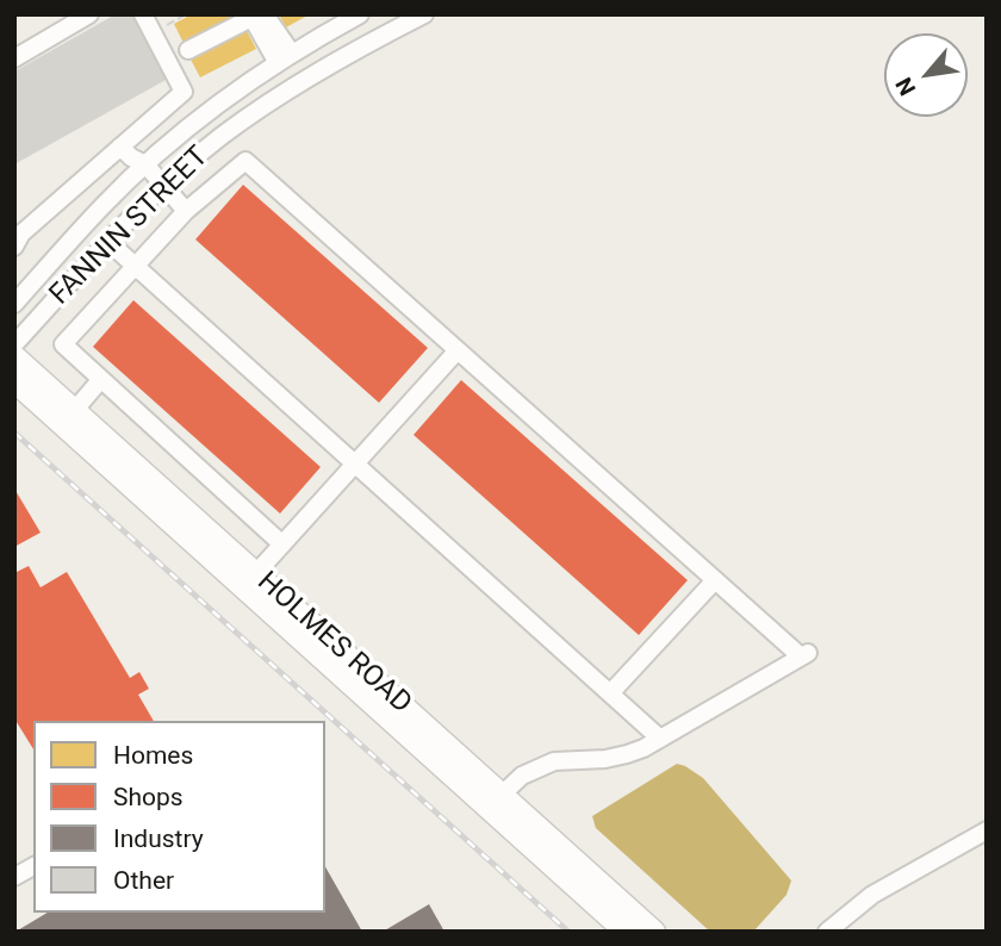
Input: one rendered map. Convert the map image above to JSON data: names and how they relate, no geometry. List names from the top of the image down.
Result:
{
  "streets": {
    "main road": ["HOLMES ROAD"],
    "street": ["FANNIN STREET"]
  },
  "legend": [
    "Homes",
    "Shops",
    "Industry",
    "Other"
  ],
  "north": "bottom left"
}
